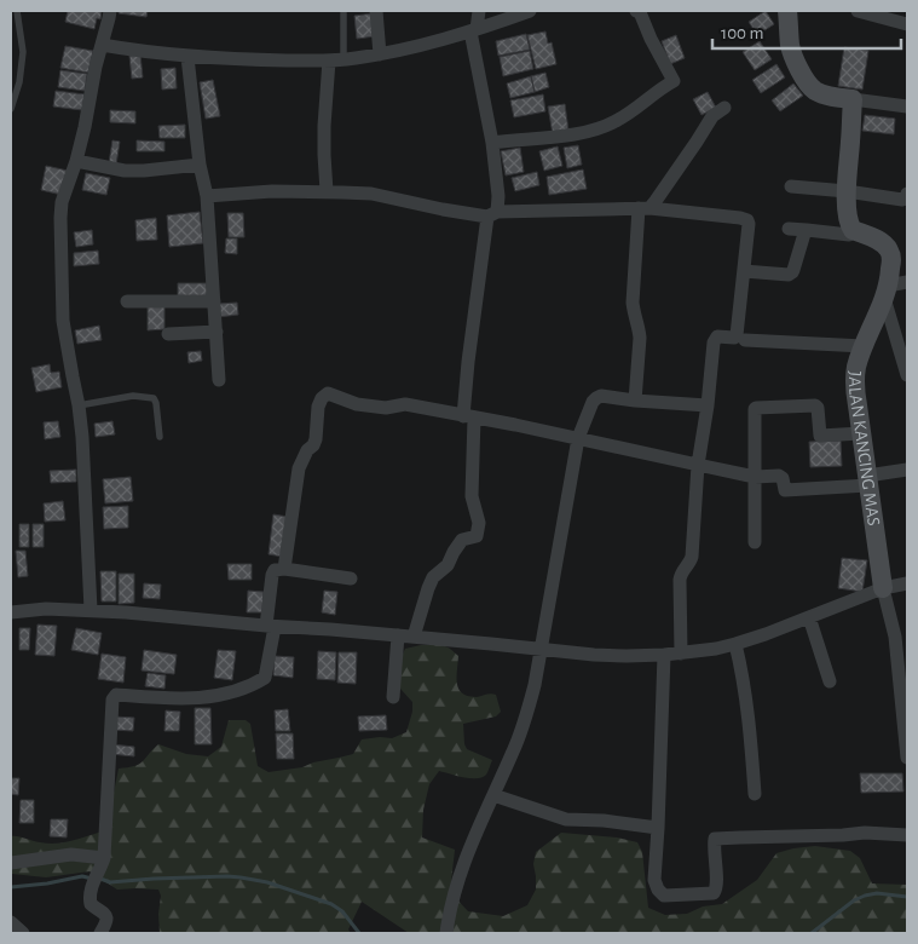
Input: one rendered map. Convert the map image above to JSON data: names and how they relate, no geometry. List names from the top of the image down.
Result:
{
  "streets": {
    "street": ["JALAN KANCING MAS"]
  },
  "scale_bar": "100 m"
}
